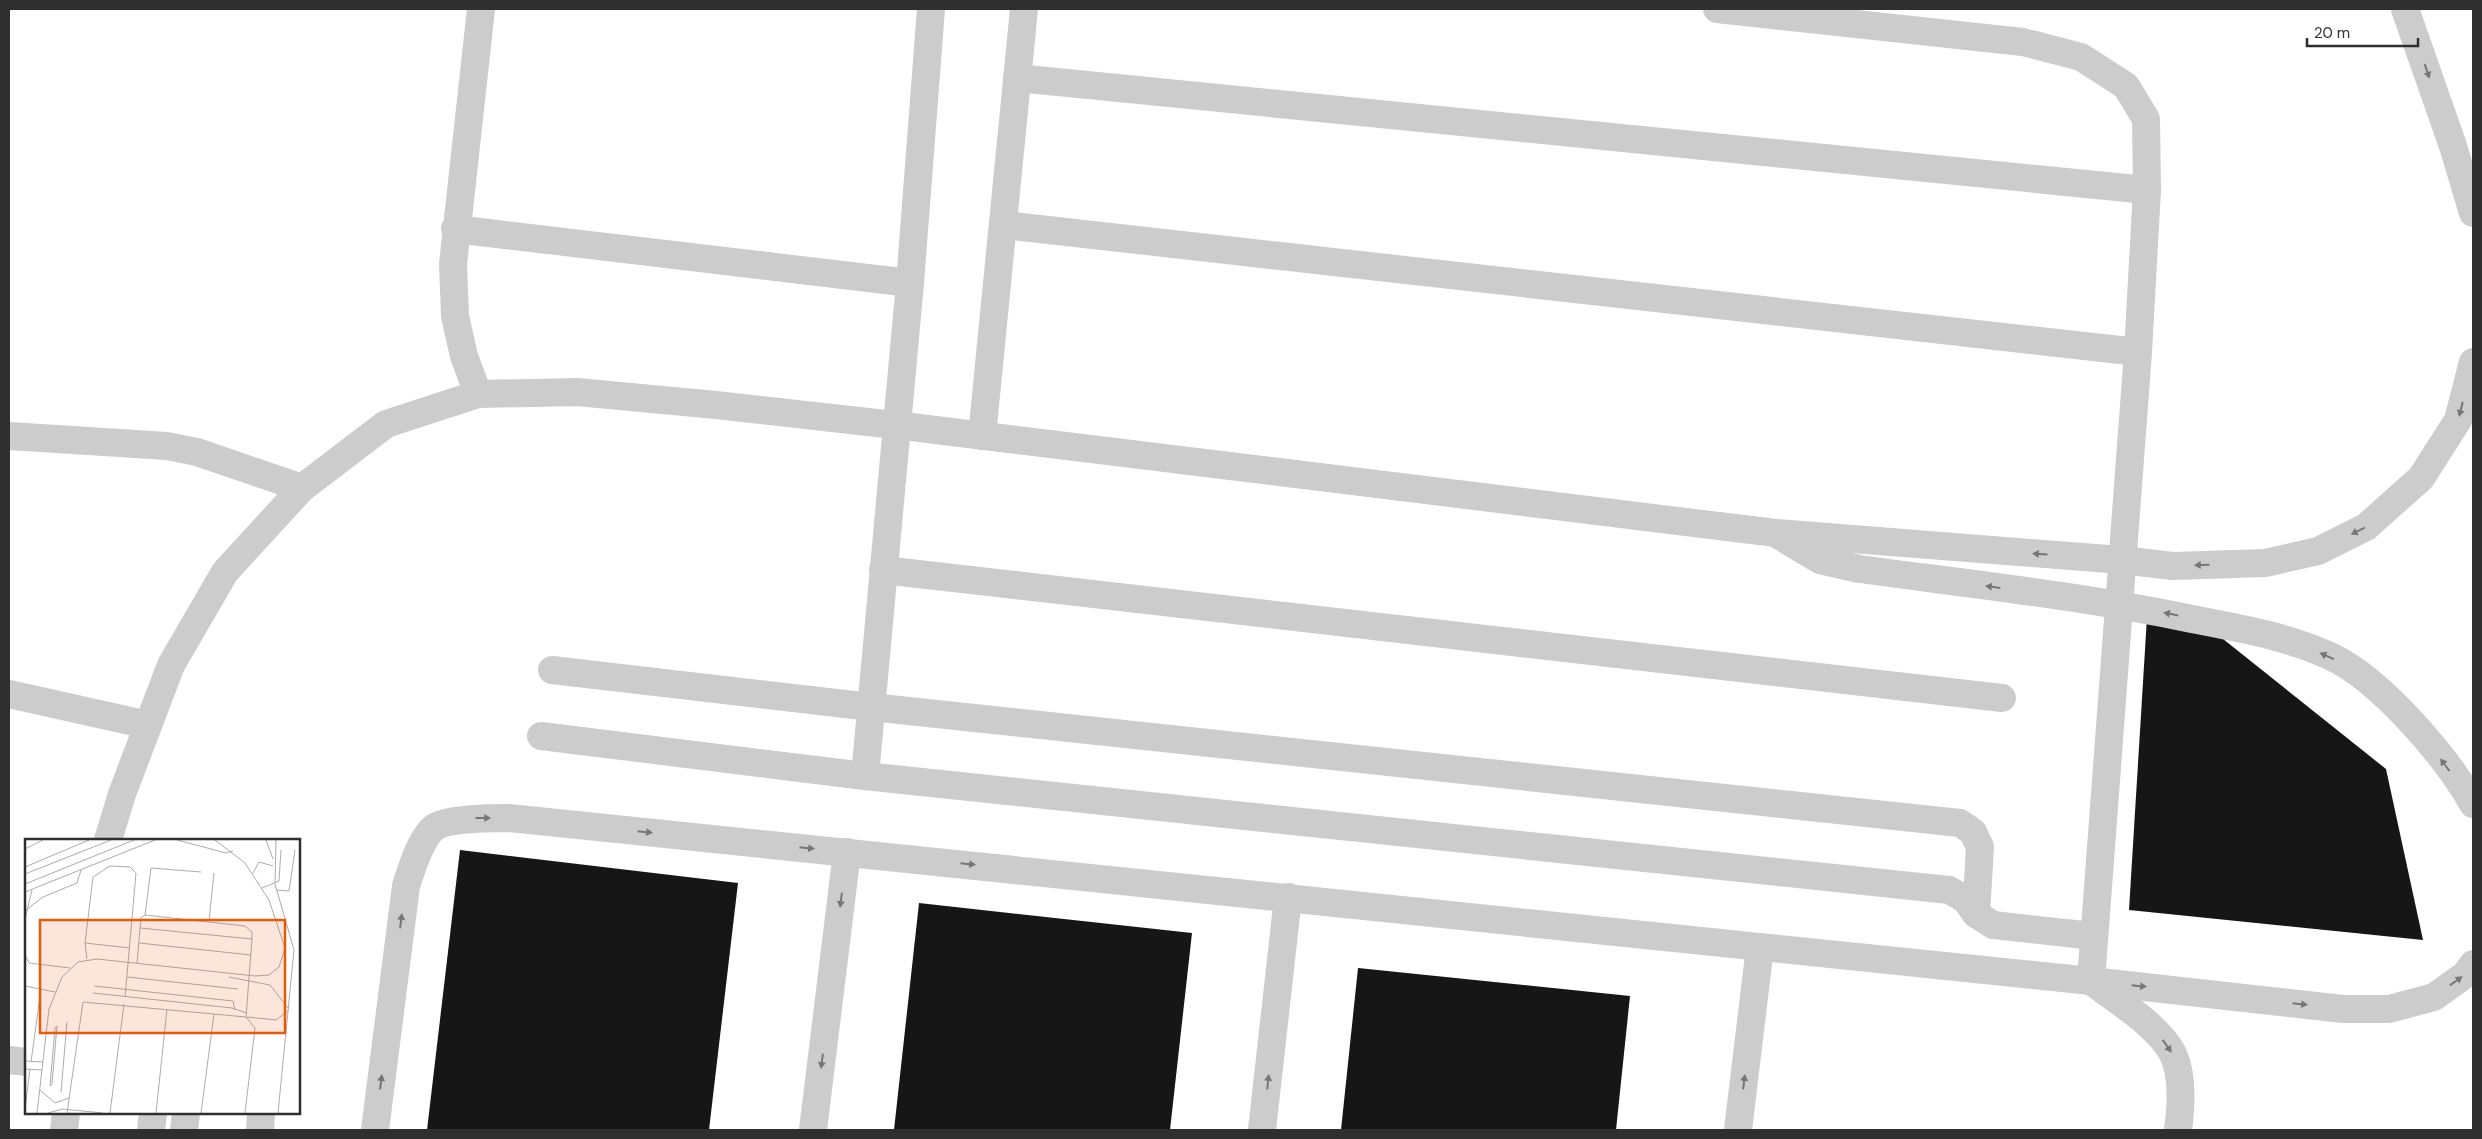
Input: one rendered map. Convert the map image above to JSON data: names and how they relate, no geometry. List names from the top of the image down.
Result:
{
  "scale_bar": "20 m"
}
